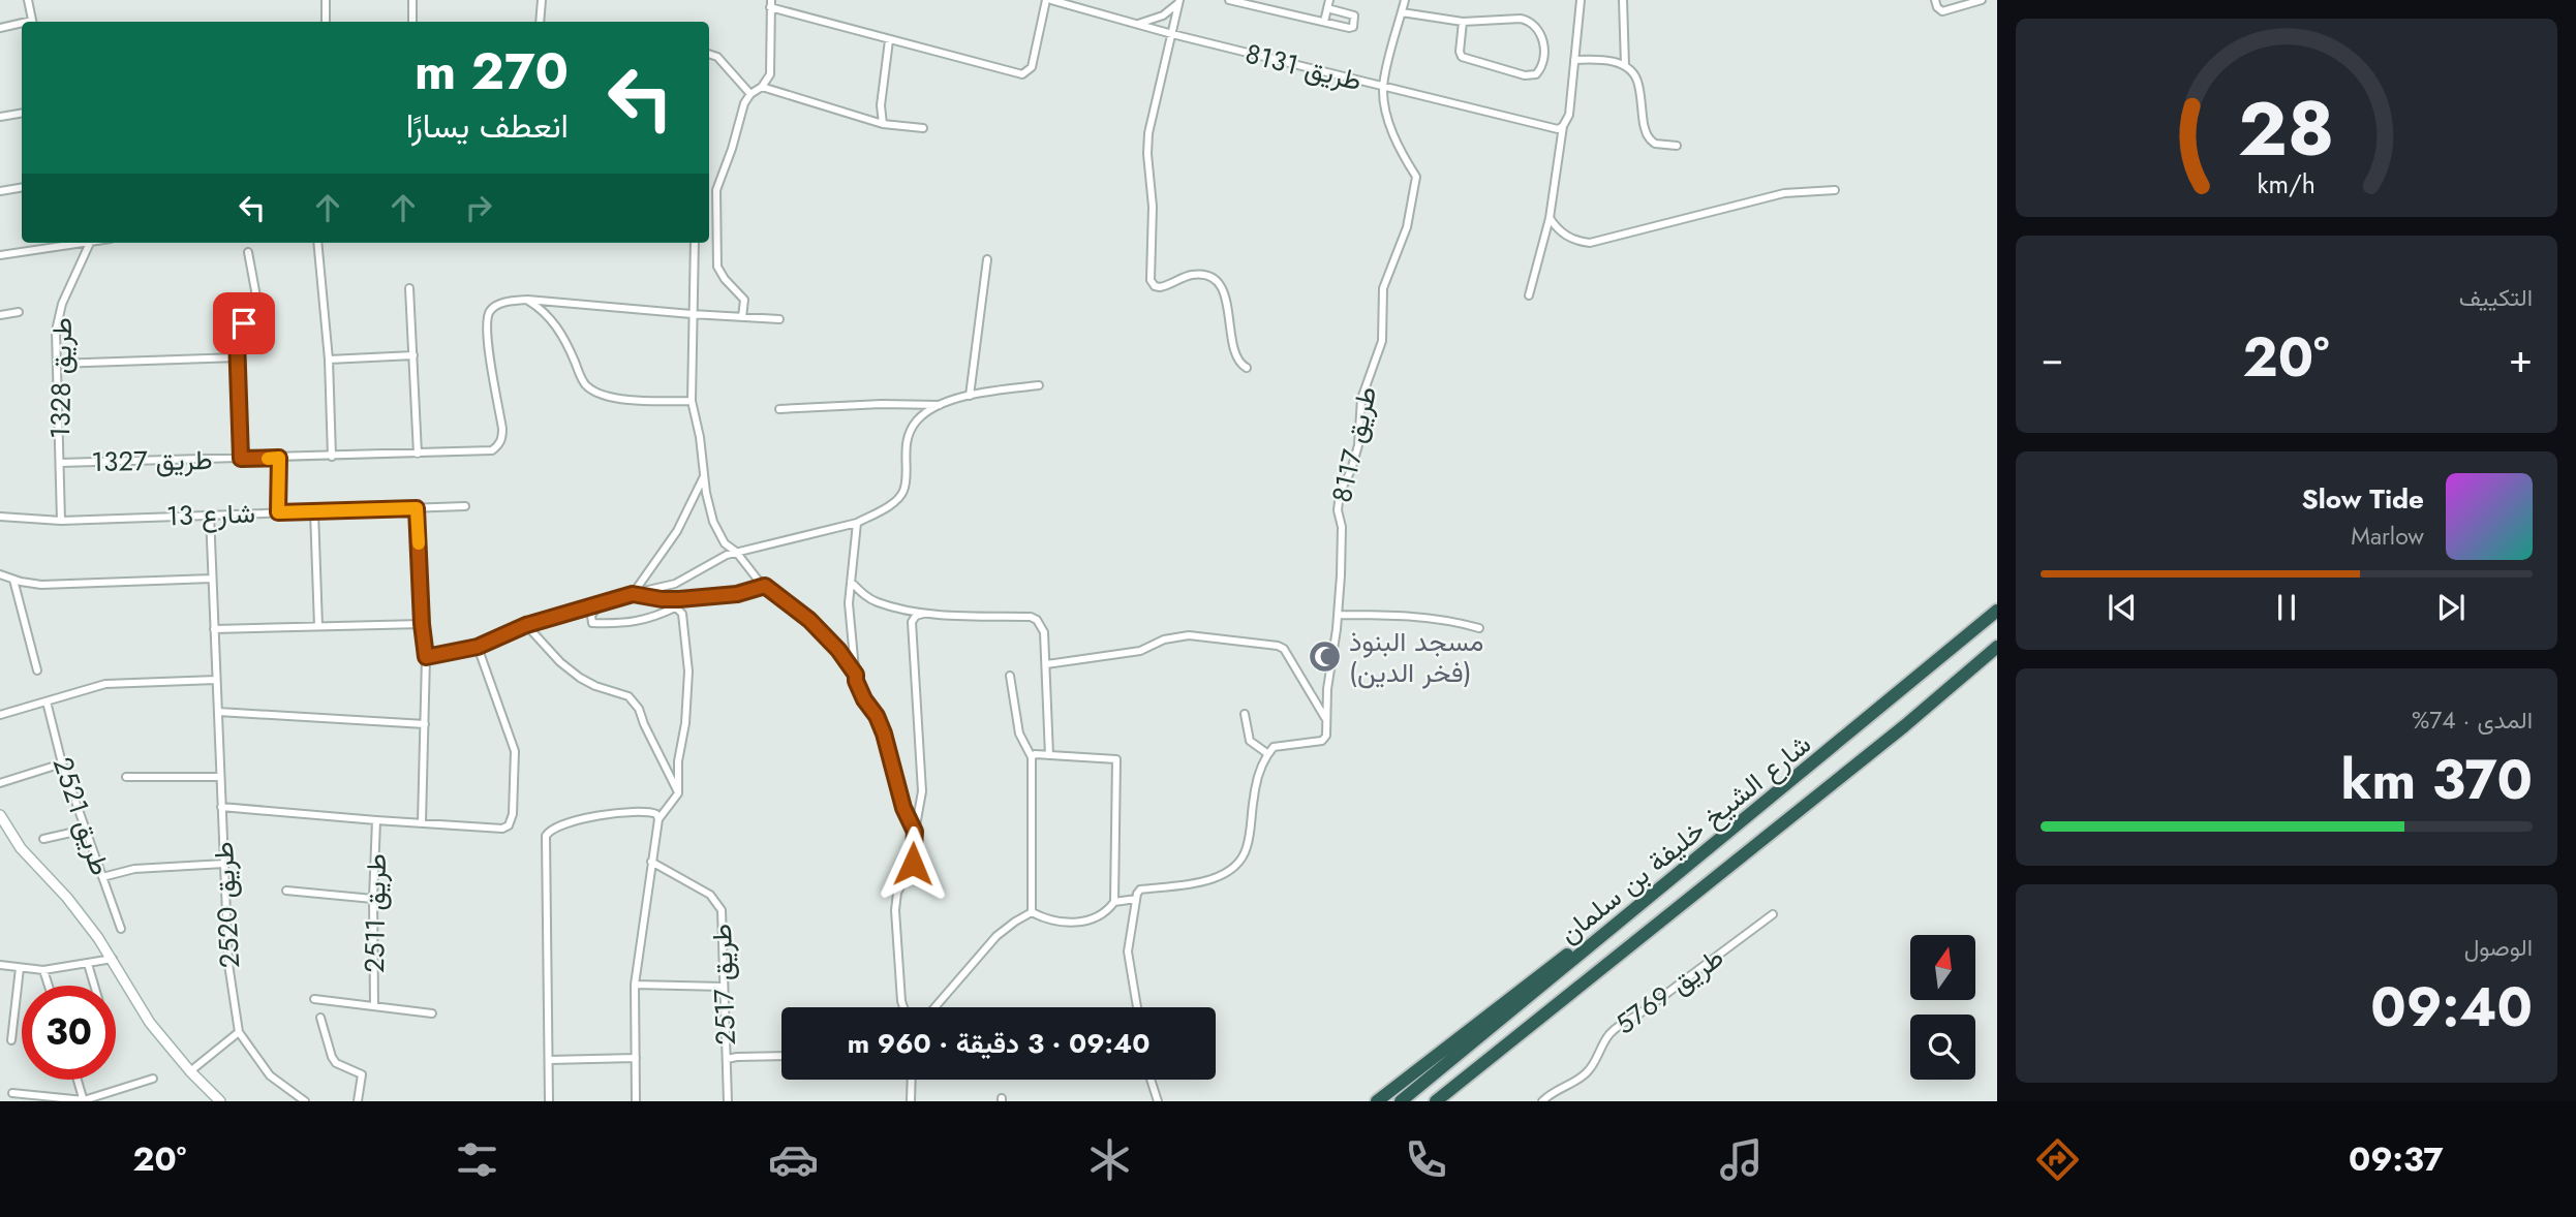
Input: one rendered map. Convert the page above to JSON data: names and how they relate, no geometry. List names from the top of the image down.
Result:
{
  "streets": {
    "highway": ["شارع الشيخ خليفة بن سلمان"],
    "street": [
      "طريق 8131",
      "طريق 1328",
      "طريق 8117",
      "طريق 1327",
      "شارع 13",
      "طريق 2521",
      "طريق 2520",
      "طريق 2511",
      "طريق 2517",
      "طريق 5769"
    ]
  },
  "crossings": [
    ["طريق 8131", "طريق 8117"],
    ["طريق 1328", "طريق 1327"],
    ["طريق 1328", "شارع 13"],
    ["شارع 13", "طريق 2520"],
    ["طريق 2520", "طريق 2511"]
  ],
  "places": {
    "mosque": ["مسجد البنوذ (فخر الدين)"]
  },
  "north": "top",
  "page": {
    "turn": ["270 m", "انعطف يسارًا"],
    "tile": [
      "التكييف",
      ["المدى · 74%", "370 km"],
      ["الوصول", "09:40"]
    ],
    "heat": ["−", "20°", "+"],
    "song": ["Slow Tide", "Marlow"],
    "limit": "30",
    "trip": "09:40 · 3 دقيقة · 960 m",
    "tabs": ["09:37", "20°"],
    "gauge": ["28", "km/h"]
  }
}
